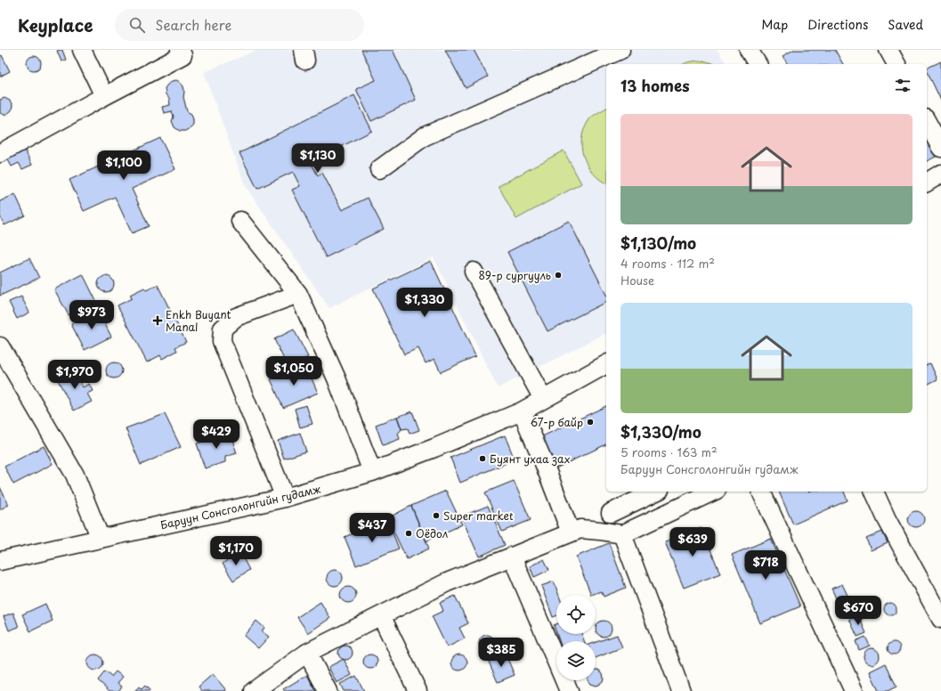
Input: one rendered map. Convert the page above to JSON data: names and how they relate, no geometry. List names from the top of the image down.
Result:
{
  "streets": {
    "street": ["Баруун Сонсголонгийн гудамж"]
  },
  "places": {
    "other": [
      "89-р сургууль",
      "67-р байр",
      "Буянт ухаа зах",
      "Super market",
      "Оёдол"
    ],
    "health": ["Enkh Buyant Manal"]
  },
  "page": {
    "header": "Keyplace",
    "search": "Search here",
    "nav": ["Map", "Directions", "Saved"],
    "heading": "13 homes",
    "list": [
      {
        "name": "$1,130/mo",
        "note": "4 rooms · 112 m² · House"
      },
      {
        "name": "$1,330/mo",
        "note": "5 rooms · 163 m² · Баруун Сонсголонгийн гудамж"
      }
    ],
    "price": [
      "$1,130",
      "$1,100",
      "$1,330",
      "$973",
      "$1,050",
      "$1,970",
      "$429",
      "$437",
      "$639",
      "$1,170",
      "$718",
      "$670",
      "$385"
    ]
  }
}
